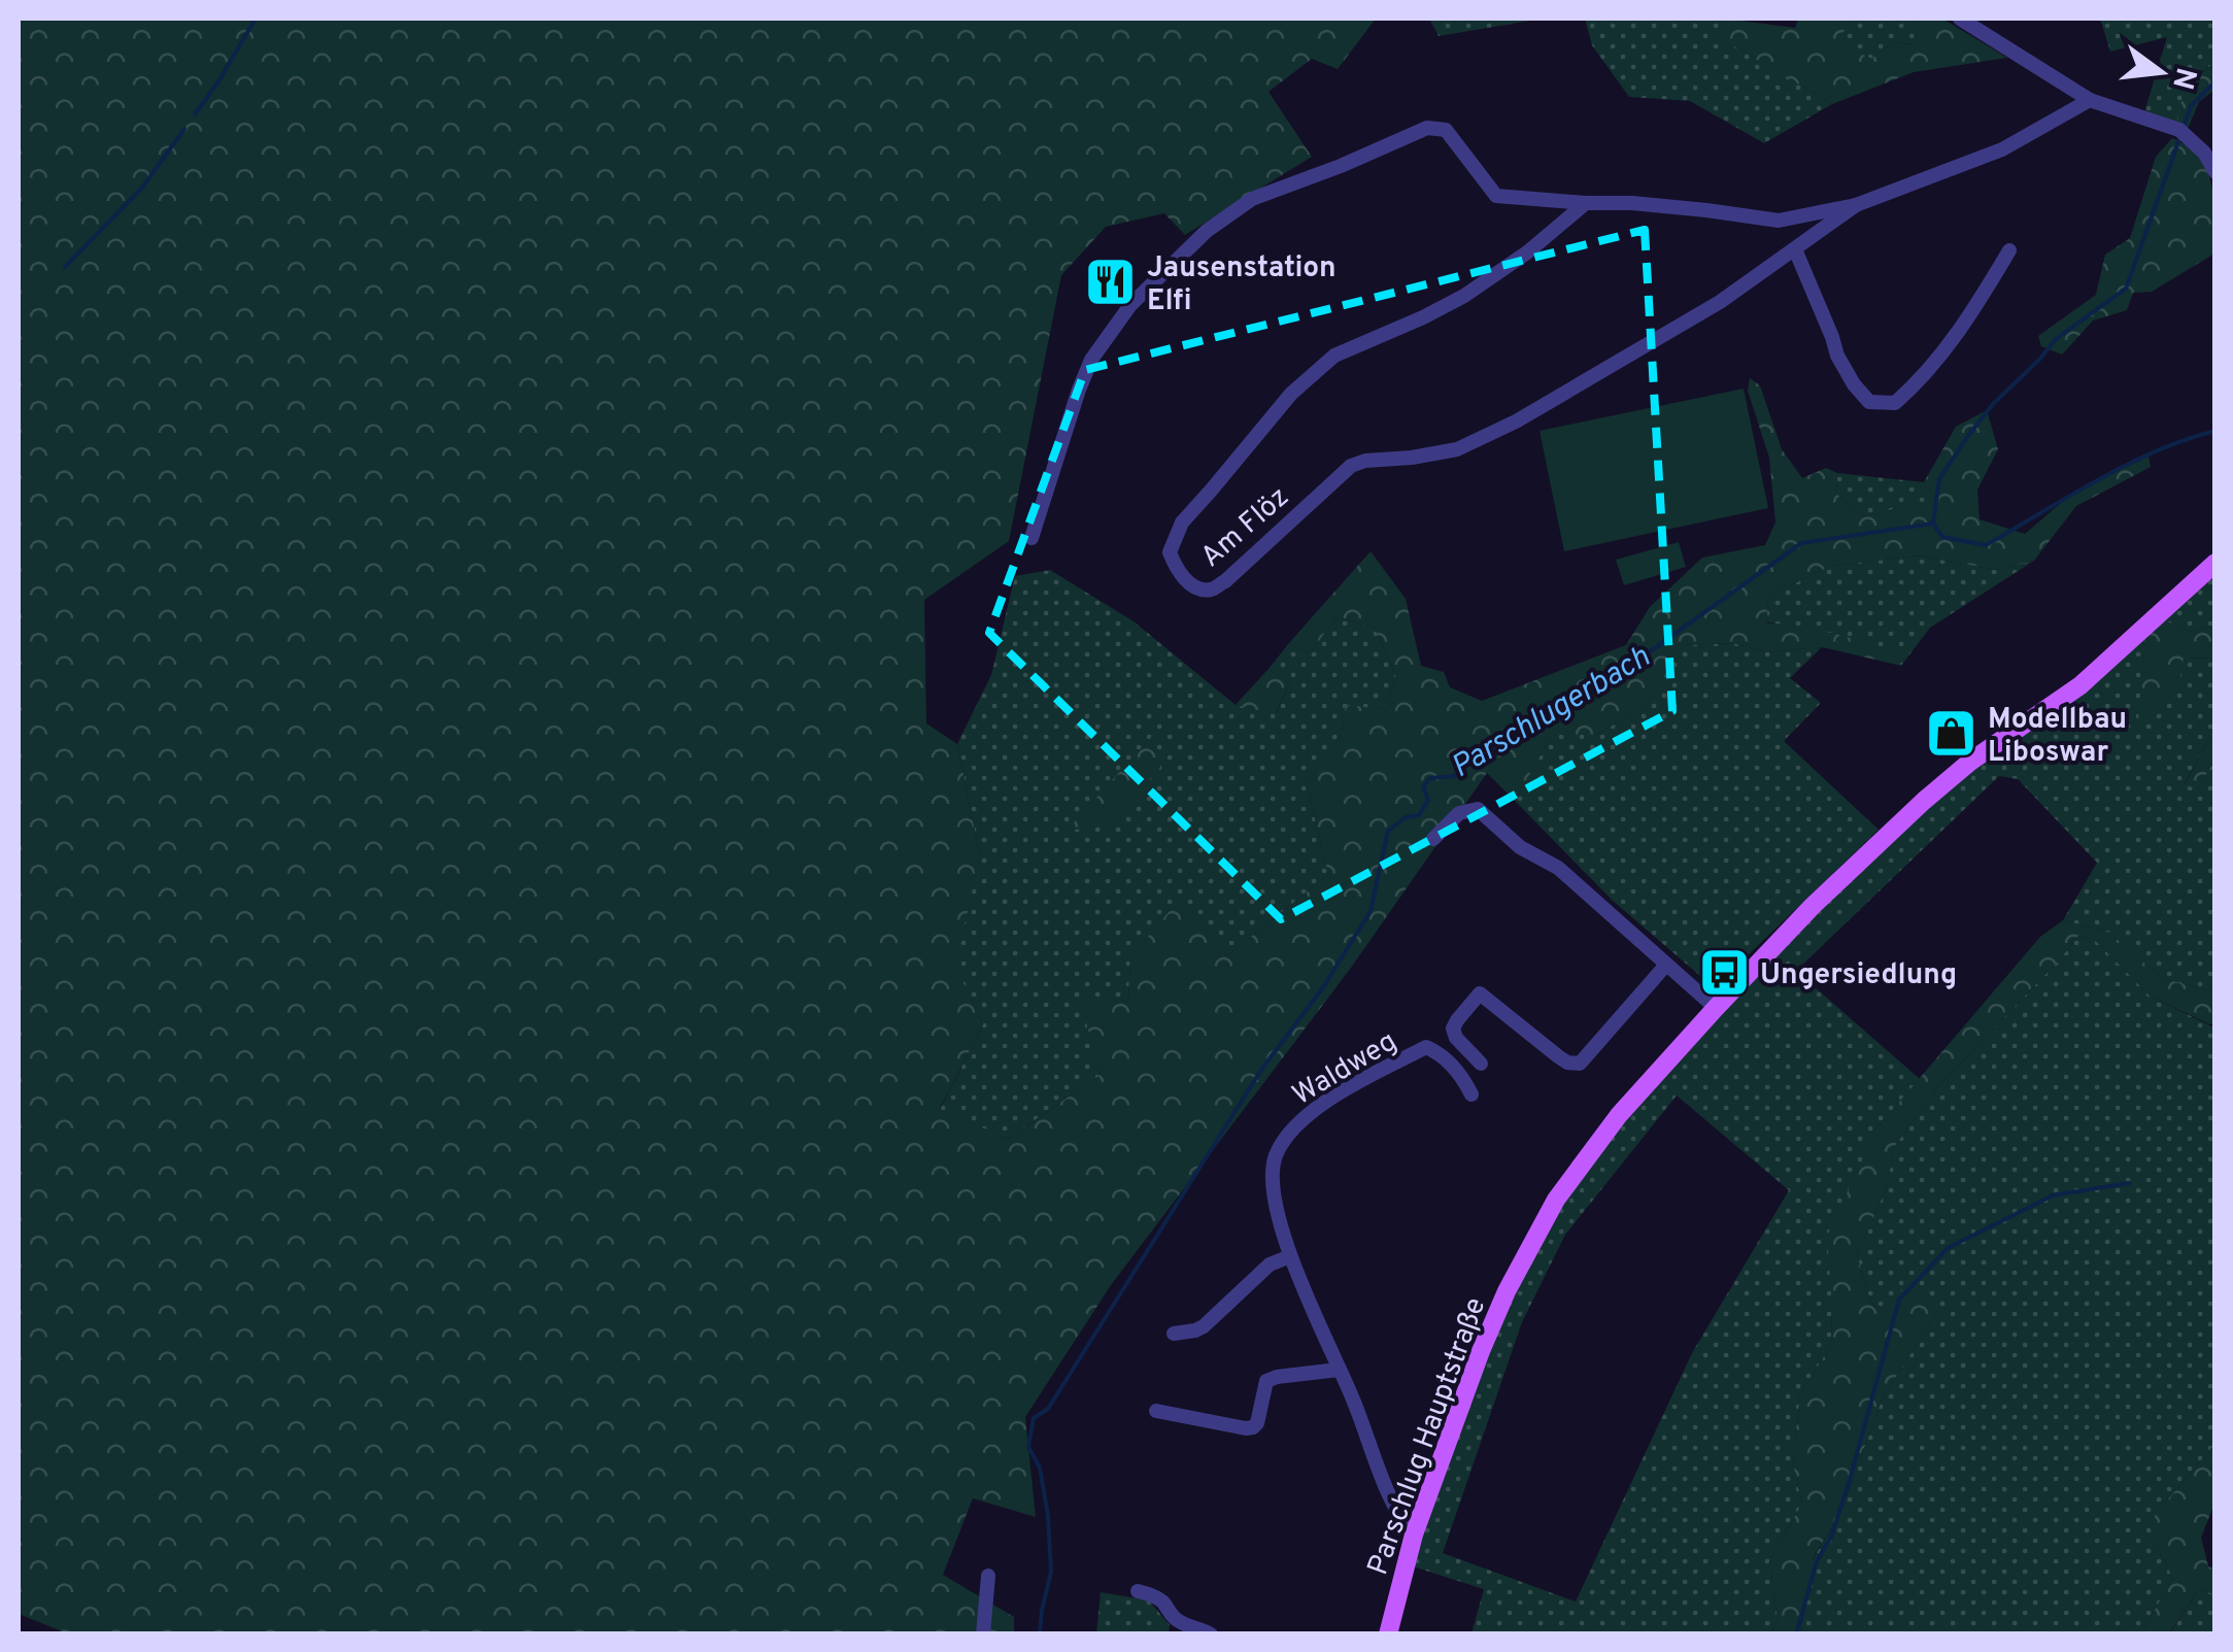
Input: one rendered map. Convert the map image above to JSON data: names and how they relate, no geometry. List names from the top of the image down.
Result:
{
  "streets": {
    "main road": ["Parschlug Hauptstraße"],
    "street": ["Am Flöz", "Waldweg"]
  },
  "crossings": [
    ["Waldweg", "Parschlug Hauptstraße"]
  ],
  "water": ["Parschlugerbach"],
  "places": {
    "restaurant": ["Jausenstation Elfi"],
    "shop": ["Modellbau Liboswar"],
    "bus stop": ["Ungersiedlung"]
  },
  "north": "right"
}
